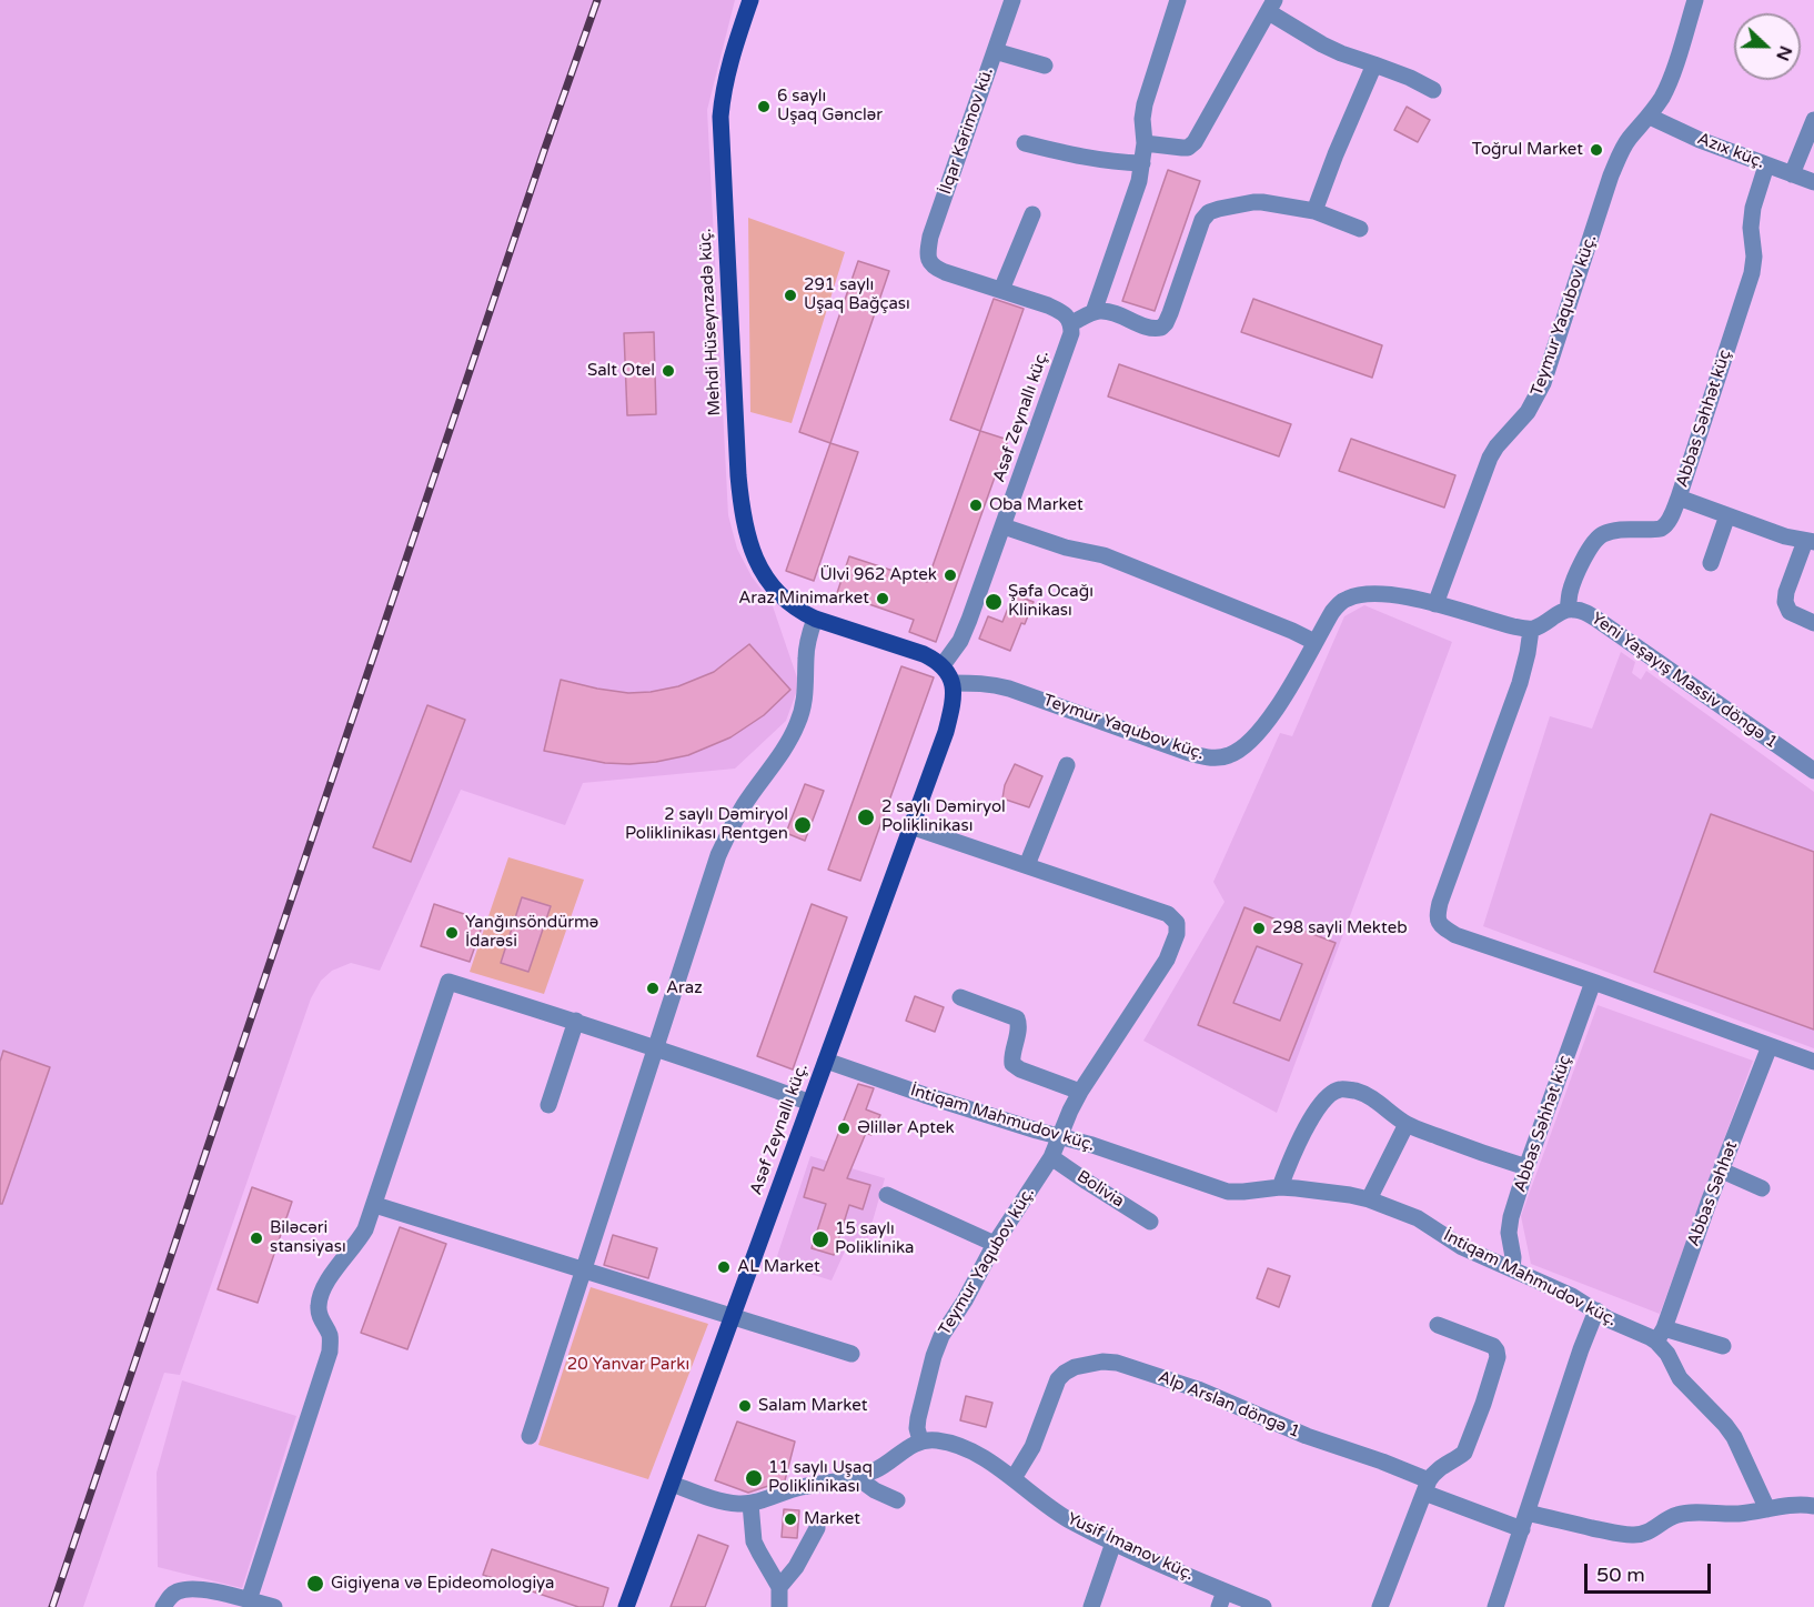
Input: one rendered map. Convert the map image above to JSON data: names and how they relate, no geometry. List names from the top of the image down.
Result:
{
  "streets": {
    "main road": ["Mehdi Hüseynzadə küç.", "Asəf Zeynallı küç."],
    "street": [
      "İlqar Kərimov kü.",
      "Azıx küç.",
      "Teymur Yaqubov küç.",
      "Abbas Səhhət küç",
      "Yeni Yaşayış Massiv döngə 1",
      "İntiqam Mahmudov küç.",
      "Bolivia",
      "Abbas Səhhət",
      "Alp Arslan döngə 1",
      "Yusif İmanov küç."
    ]
  },
  "crossings": [
    ["Azıx küç.", "Teymur Yaqubov küç."],
    ["Azıx küç.", "Abbas Səhhət küç"],
    ["Teymur Yaqubov küç.", "Asəf Zeynallı küç."],
    ["Teymur Yaqubov küç.", "İntiqam Mahmudov küç."],
    ["Teymur Yaqubov küç.", "Bolivia"],
    ["Teymur Yaqubov küç.", "Yusif İmanov küç."],
    ["Asəf Zeynallı küç.", "İntiqam Mahmudov küç."],
    ["Abbas Səhhət küç", "Yeni Yaşayış Massiv döngə 1"],
    ["Abbas Səhhət küç", "İntiqam Mahmudov küç."],
    ["İntiqam Mahmudov küç.", "Abbas Səhhət"],
    ["Alp Arslan döngə 1", "Yusif İmanov küç."]
  ],
  "parks": ["20 Yanvar Parkı"],
  "places": [
    "6 saylı Uşaq Gənclər",
    "Toğrul Market",
    "291 saylı Uşaq Bağçası",
    "Salt Otel",
    "Oba Market",
    "Ülvi 962 Aptek",
    "Araz Minimarket",
    "Şəfa Ocağı Klinikası",
    "2 saylı Dəmiryol Poliklinikası",
    "2 saylı Dəmiryol Poliklinikası Rentgen",
    "298 sayli Mekteb",
    "Yanğınsöndürmə İdarəsi",
    "Araz",
    "Əlillər Aptek",
    "Biləcəri stansiyası",
    "15 saylı Poliklinika",
    "AL Market",
    "Salam Market",
    "11 saylı Uşaq Poliklinikası",
    "Market",
    "Gigiyena və Epideomologiya"
  ],
  "scale_bar": "50 m",
  "north": "right"
}
